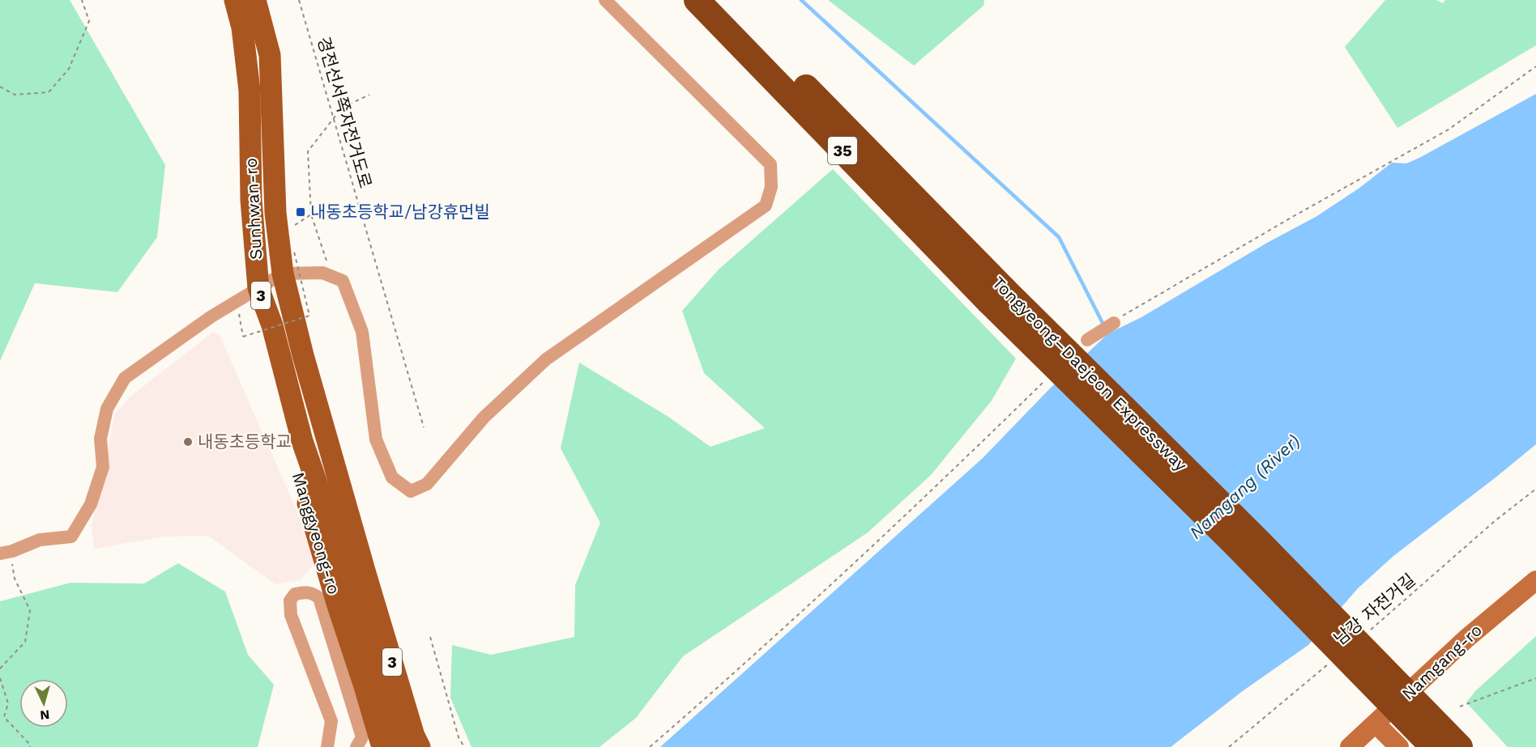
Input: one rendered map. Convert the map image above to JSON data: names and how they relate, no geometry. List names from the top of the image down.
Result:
{
  "streets": {
    "highway": ["35", "Tongyeong–Daejeon Expressway"],
    "main road": ["Sunhwan-ro", "3", "Manggyeong-ro"],
    "street": ["Namgang-ro"],
    "path": ["경전선서쪽자전거도로", "남강 자전거길"]
  },
  "crossings": [
    ["Sunhwan-ro", "3"],
    ["Sunhwan-ro", "Manggyeong-ro"]
  ],
  "water": ["Namgang (River)"],
  "places": {
    "transit": ["내동초등학교/남강휴먼빌"],
    "other": ["내동초등학교"]
  },
  "north": "bottom"
}
